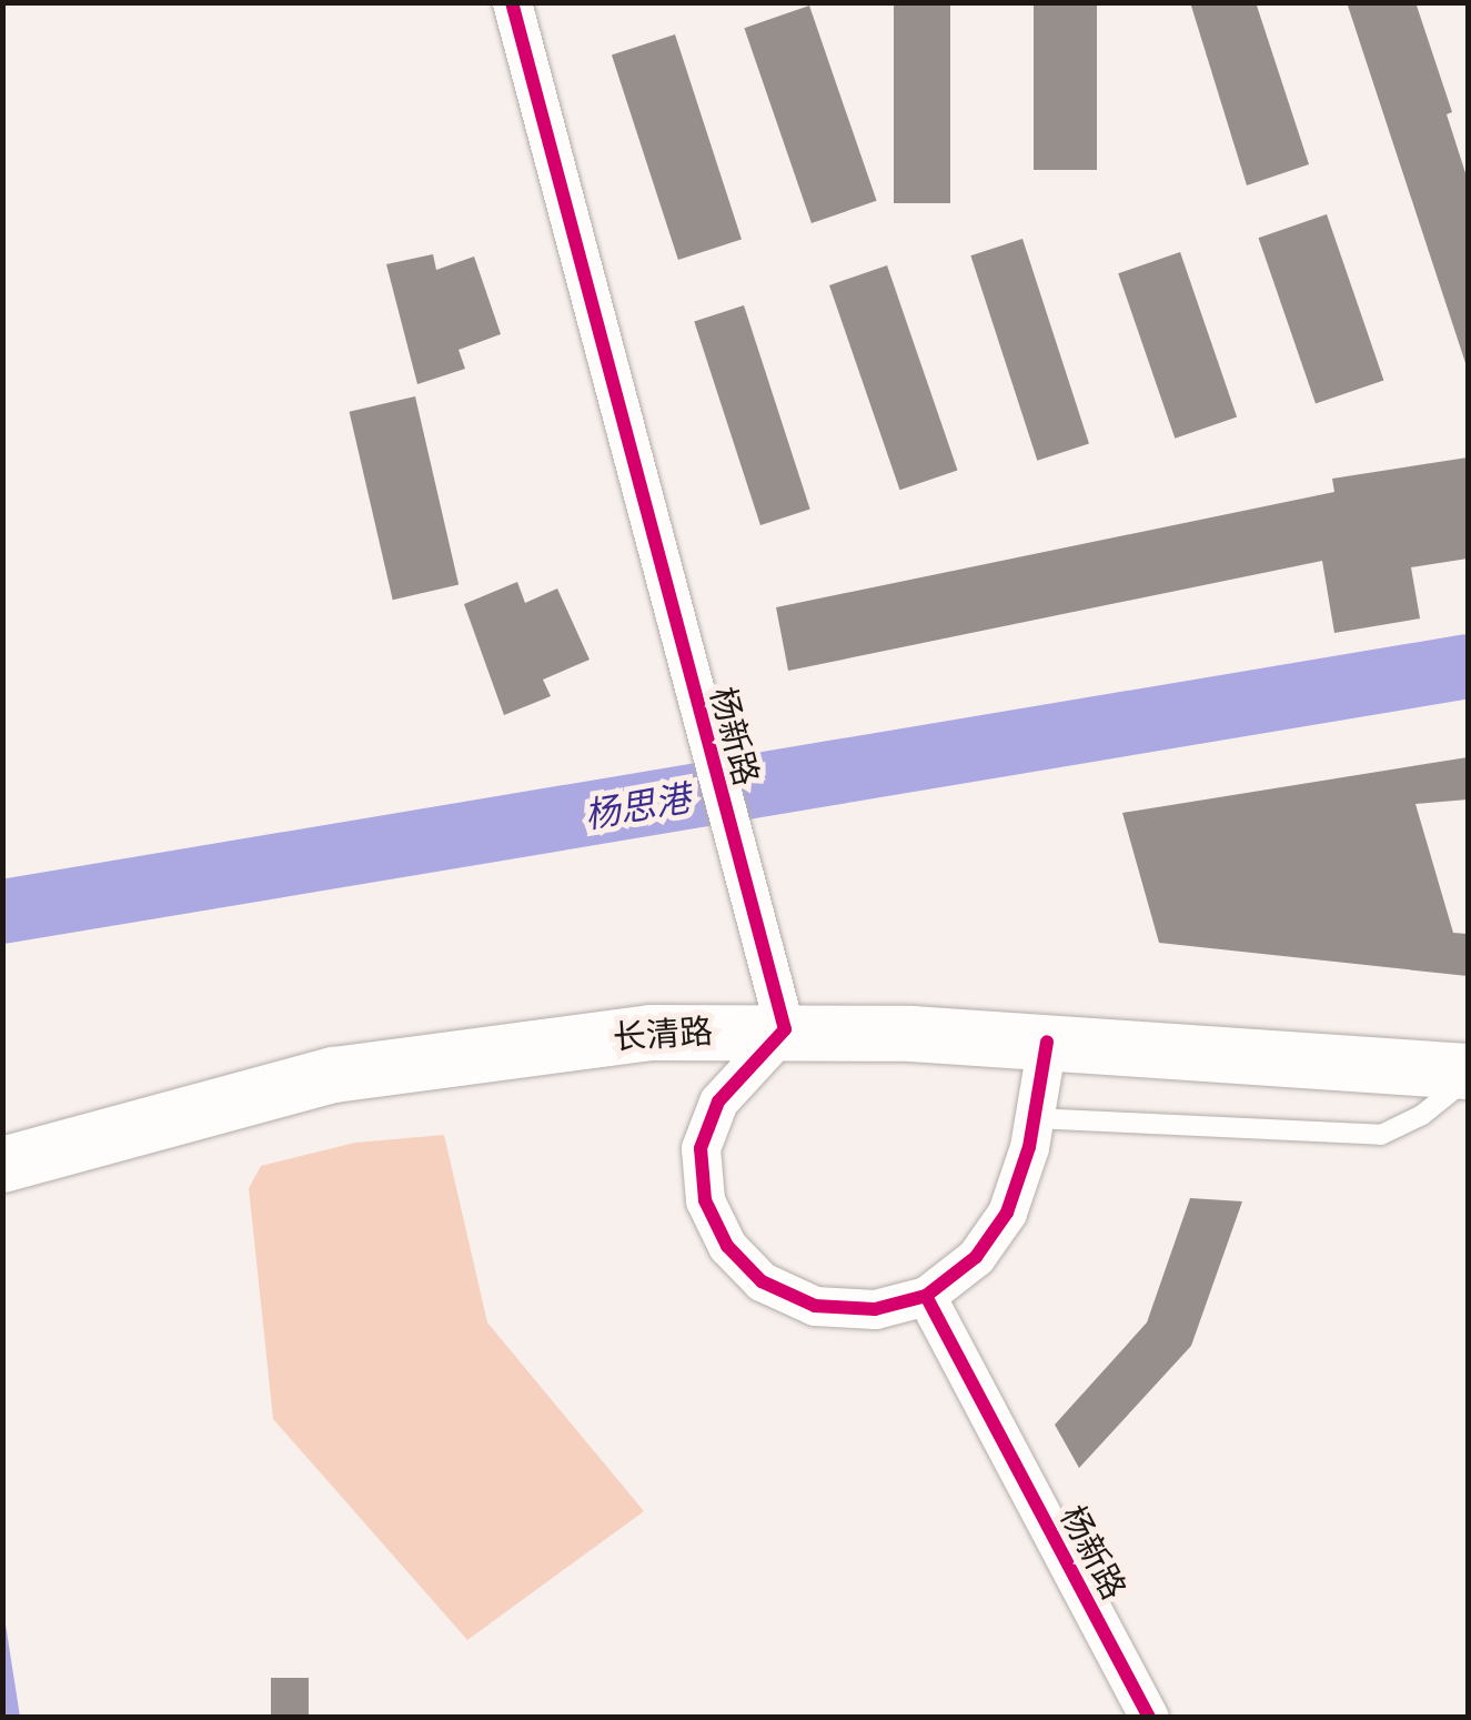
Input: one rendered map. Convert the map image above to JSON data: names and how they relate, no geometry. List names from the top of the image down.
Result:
{
  "streets": {
    "main road": ["长清路"],
    "street": ["杨新路"]
  },
  "crossings": [
    ["杨新路", "长清路"]
  ],
  "water": ["杨思港"]
}
